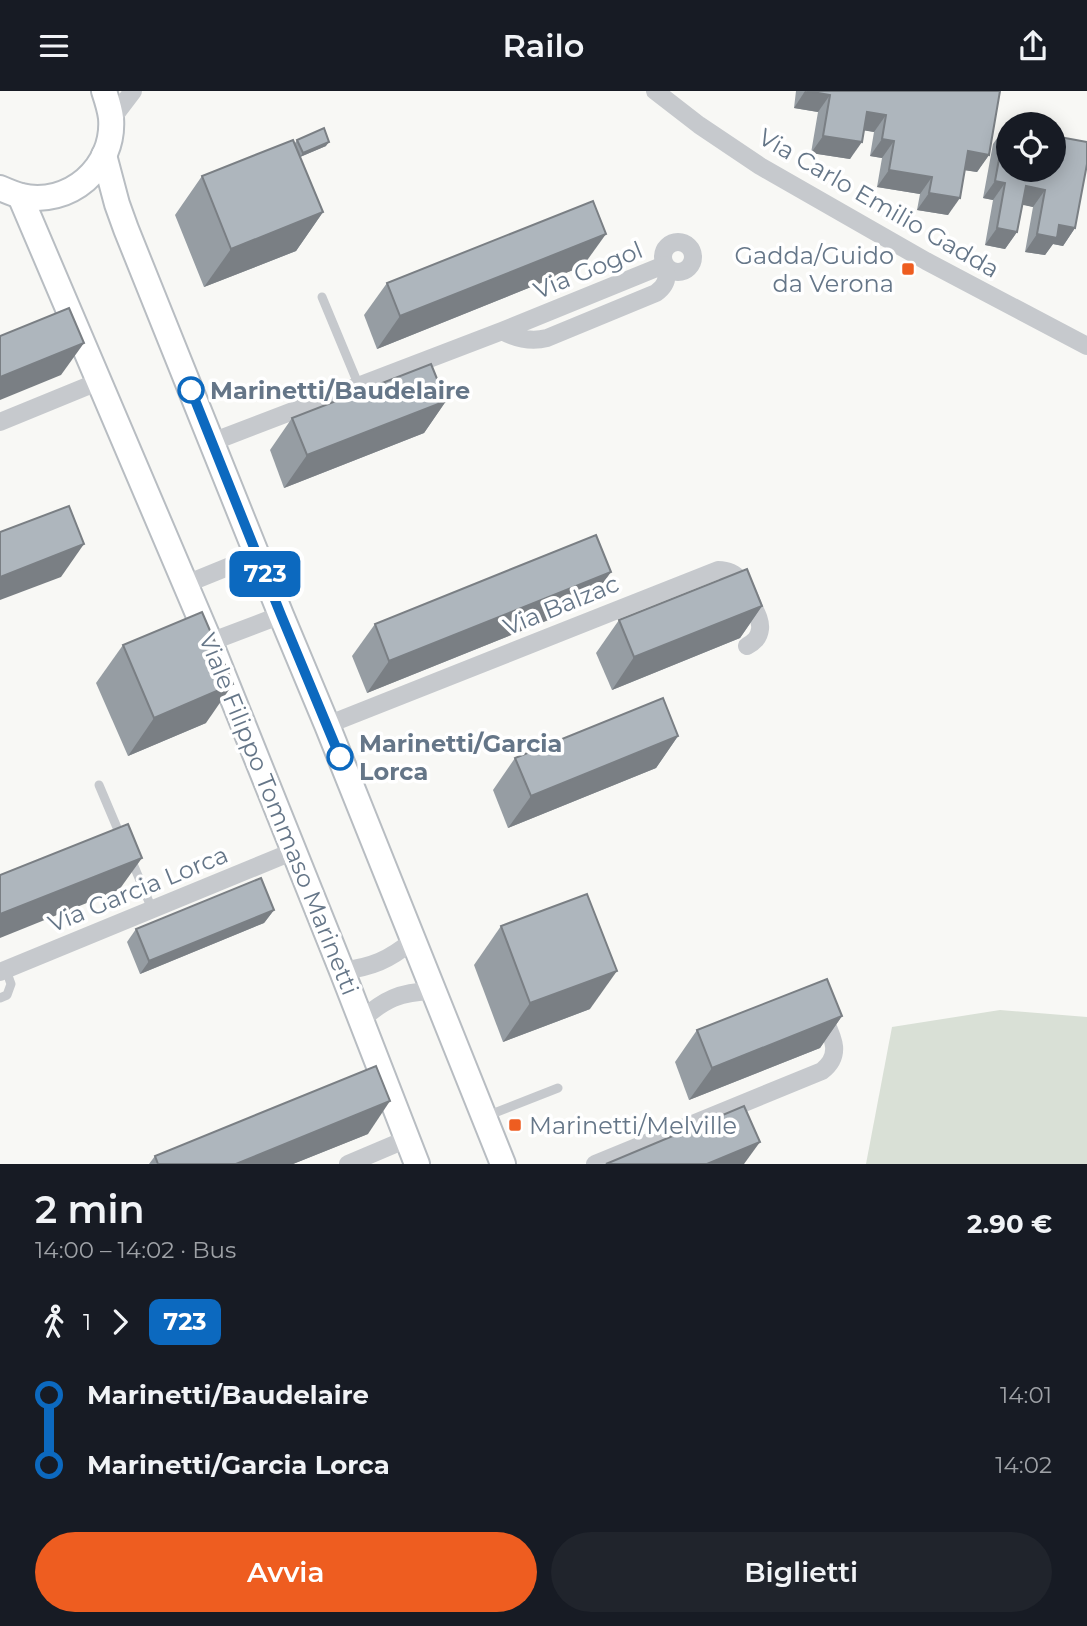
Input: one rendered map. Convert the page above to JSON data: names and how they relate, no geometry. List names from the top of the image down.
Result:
{
  "streets": {
    "street": [
      "Via Carlo Emilio Gadda",
      "Via Gogol",
      "Via Balzac",
      "Viale Filippo Tommaso Marinetti",
      "Via Garcia Lorca"
    ]
  },
  "crossings": [
    ["Viale Filippo Tommaso Marinetti", "Via Garcia Lorca"]
  ],
  "places": {
    "transit": ["Gadda/Guido da Verona", "Marinetti/Melville"],
    "other": ["Marinetti/Baudelaire", "Marinetti/Garcia Lorca"]
  },
  "lines": ["bus line 723"],
  "page": {
    "header": "Railo",
    "on_map": "723",
    "heading": ["2 min", "14:00 – 14:02 · Bus", "2.90 €"],
    "legs": ["1", "723"],
    "list": [
      {
        "name": "Marinetti/Baudelaire",
        "value": "14:01"
      },
      {
        "name": "Marinetti/Garcia Lorca",
        "value": "14:02"
      }
    ],
    "buttons": ["Avvia", "Biglietti"]
  }
}
